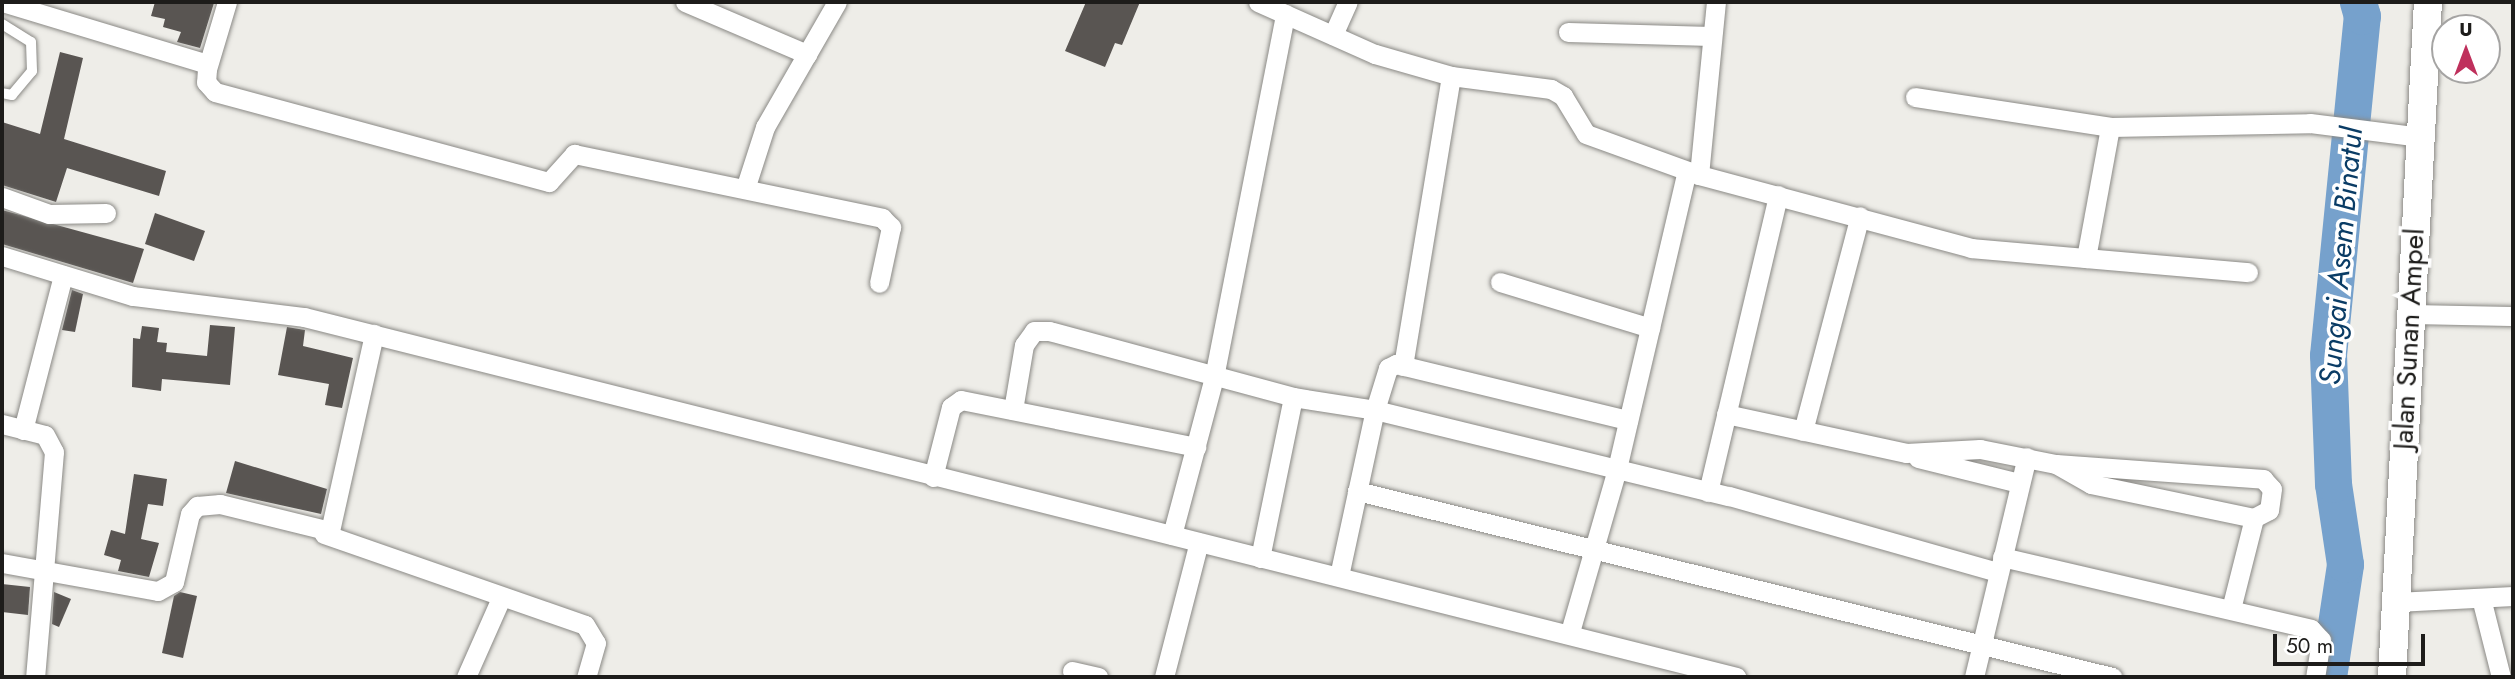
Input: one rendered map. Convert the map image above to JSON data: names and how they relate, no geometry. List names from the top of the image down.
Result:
{
  "streets": {
    "street": ["Jalan Sunan Ampel"]
  },
  "water": ["Sungai Asem Binatul"],
  "scale_bar": "50 m",
  "north": "top"
}
